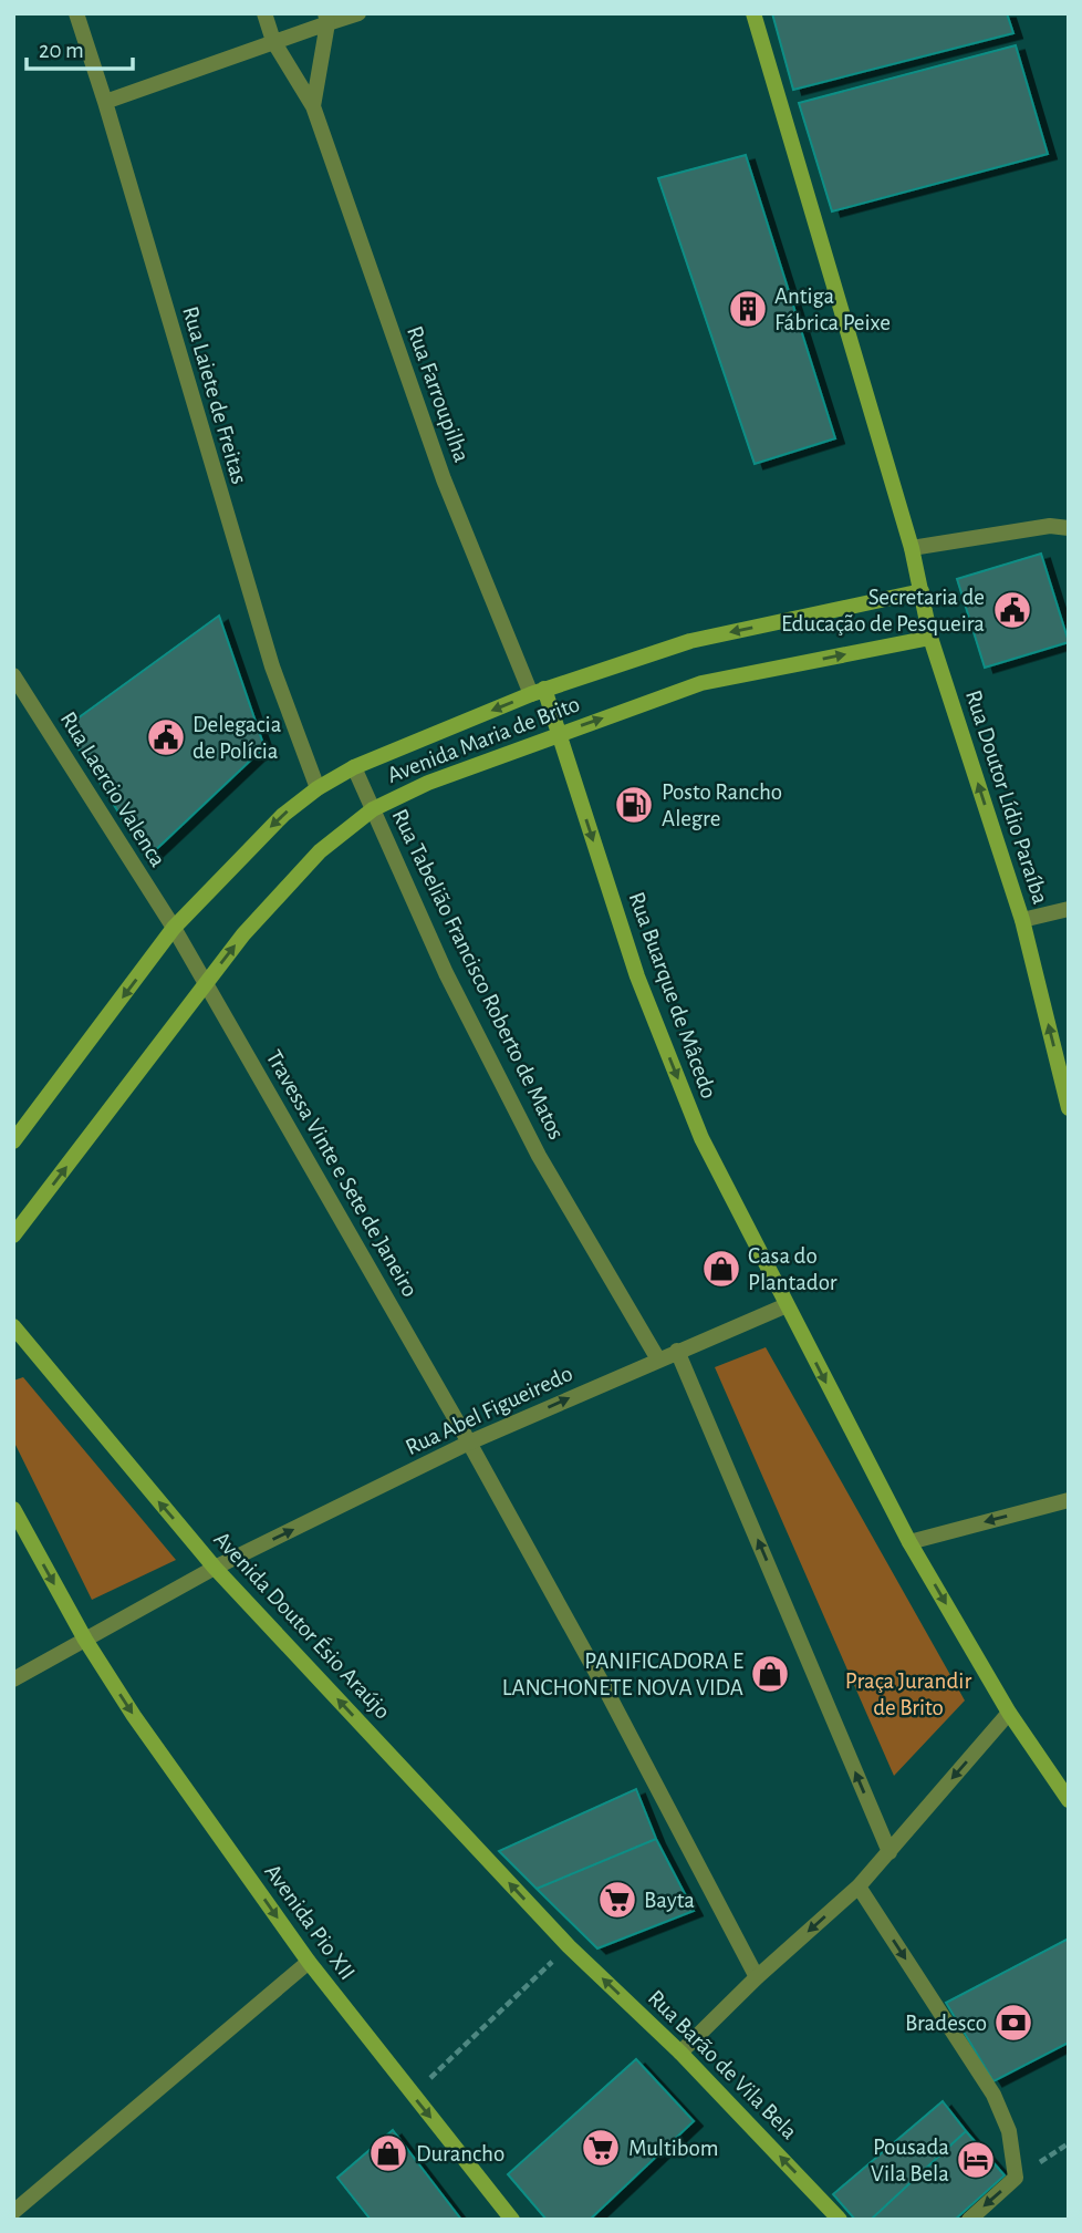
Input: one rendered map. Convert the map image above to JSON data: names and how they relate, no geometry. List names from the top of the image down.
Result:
{
  "streets": {
    "main road": [
      "Avenida Maria de Brito",
      "Rua Doutor Lídio Paraíba",
      "Rua Buarque de Mâcedo",
      "Avenida Doutor Ésio Araújo",
      "Avenida Pio XII",
      "Rua Barão de Vila Bela"
    ],
    "street": [
      "Rua Farroupilha",
      "Rua Laiete de Freitas",
      "Rua Laercio Valenca",
      "Rua Tabelião Francisco Roberto de Matos",
      "Travessa Vinte e Sete de Janeiro",
      "Rua Abel Figueiredo"
    ]
  },
  "crossings": [
    ["Rua Farroupilha", "Avenida Maria de Brito"],
    ["Rua Farroupilha", "Rua Buarque de Mâcedo"],
    ["Rua Laiete de Freitas", "Avenida Maria de Brito"],
    ["Avenida Maria de Brito", "Rua Laercio Valenca"],
    ["Avenida Maria de Brito", "Rua Doutor Lídio Paraíba"],
    ["Avenida Maria de Brito", "Rua Tabelião Francisco Roberto de Matos"],
    ["Avenida Maria de Brito", "Rua Buarque de Mâcedo"],
    ["Avenida Maria de Brito", "Travessa Vinte e Sete de Janeiro"],
    ["Rua Laercio Valenca", "Travessa Vinte e Sete de Janeiro"],
    ["Rua Tabelião Francisco Roberto de Matos", "Rua Abel Figueiredo"],
    ["Rua Buarque de Mâcedo", "Rua Abel Figueiredo"],
    ["Travessa Vinte e Sete de Janeiro", "Rua Abel Figueiredo"],
    ["Rua Abel Figueiredo", "Avenida Doutor Ésio Araújo"],
    ["Rua Abel Figueiredo", "Avenida Pio XII"],
    ["Avenida Doutor Ésio Araújo", "Rua Barão de Vila Bela"]
  ],
  "one_way": [
    "Rua Doutor Lídio Paraíba",
    "Rua Buarque de Mâcedo",
    "Rua Abel Figueiredo",
    "Avenida Doutor Ésio Araújo",
    "Avenida Pio XII",
    "Rua Barão de Vila Bela"
  ],
  "parks": ["Praça Jurandir de Brito"],
  "places": {
    "building": ["Antiga Fábrica Peixe"],
    "public building": ["Secretaria de Educação de Pesqueira", "Delegacia de Polícia"],
    "fuel station": ["Posto Rancho Alegre"],
    "shop": ["Casa do Plantador", "PANIFICADORA E LANCHONETE NOVA VIDA", "Durancho"],
    "supermarket": ["Bayta", "Multibom"],
    "bank": ["Bradesco"],
    "hotel": ["Pousada Vila Bela"]
  },
  "scale_bar": "20 m"
}
